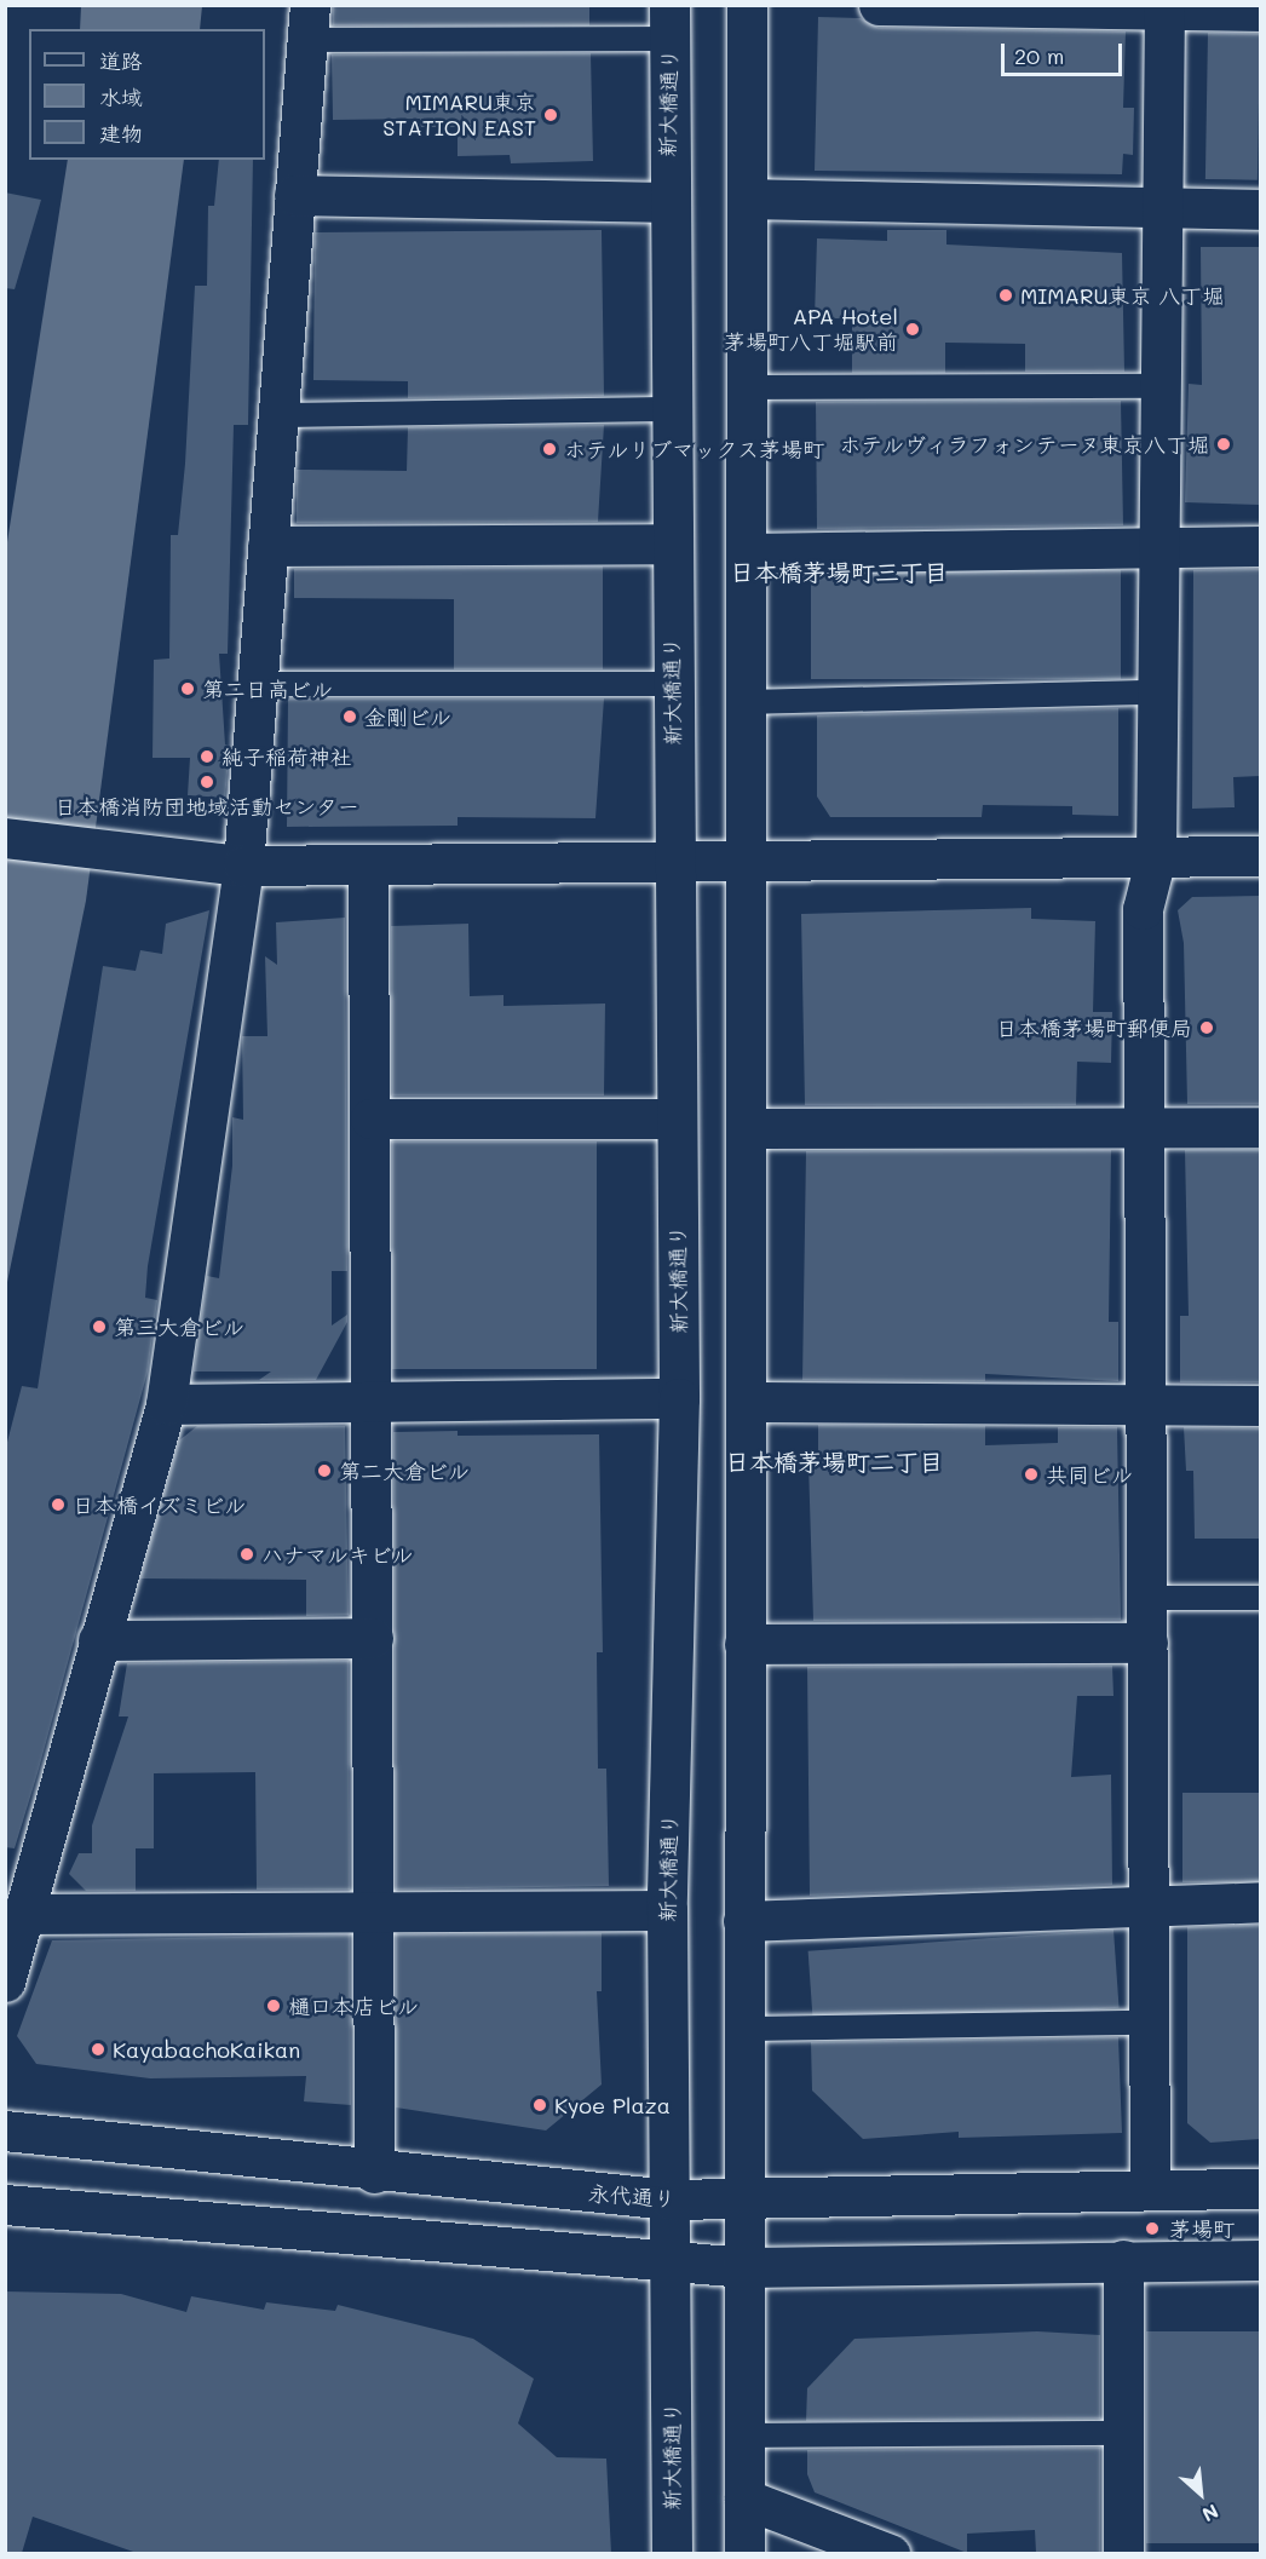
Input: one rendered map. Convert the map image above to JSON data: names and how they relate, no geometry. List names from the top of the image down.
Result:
{
  "streets": {
    "street": ["新大橋通り", "永代通り"]
  },
  "crossings": [
    ["新大橋通り", "永代通り"]
  ],
  "districts": ["日本橋茅場町三丁目", "日本橋茅場町二丁目"],
  "places": [
    "MIMARU東京 STATION EAST",
    "MIMARU東京 八丁堀",
    "APA Hotel 茅場町八丁堀駅前",
    "ホテルヴィラフォンテーヌ東京八丁堀",
    "ホテルリブマックス茅場町",
    "第二日高ビル",
    "金剛ビル",
    "純子稲荷神社",
    "日本橋消防団地域活動センター",
    "日本橋茅場町郵便局",
    "第三大倉ビル",
    "第二大倉ビル",
    "共同ビル",
    "日本橋イズミビル",
    "ハナマルキビル",
    "樋口本店ビル",
    "KayabachoKaikan",
    "Kyoe Plaza",
    "茅場町"
  ],
  "legend": ["道路", "水域", "建物"],
  "scale_bar": "20 m",
  "north": "bottom right"
}
